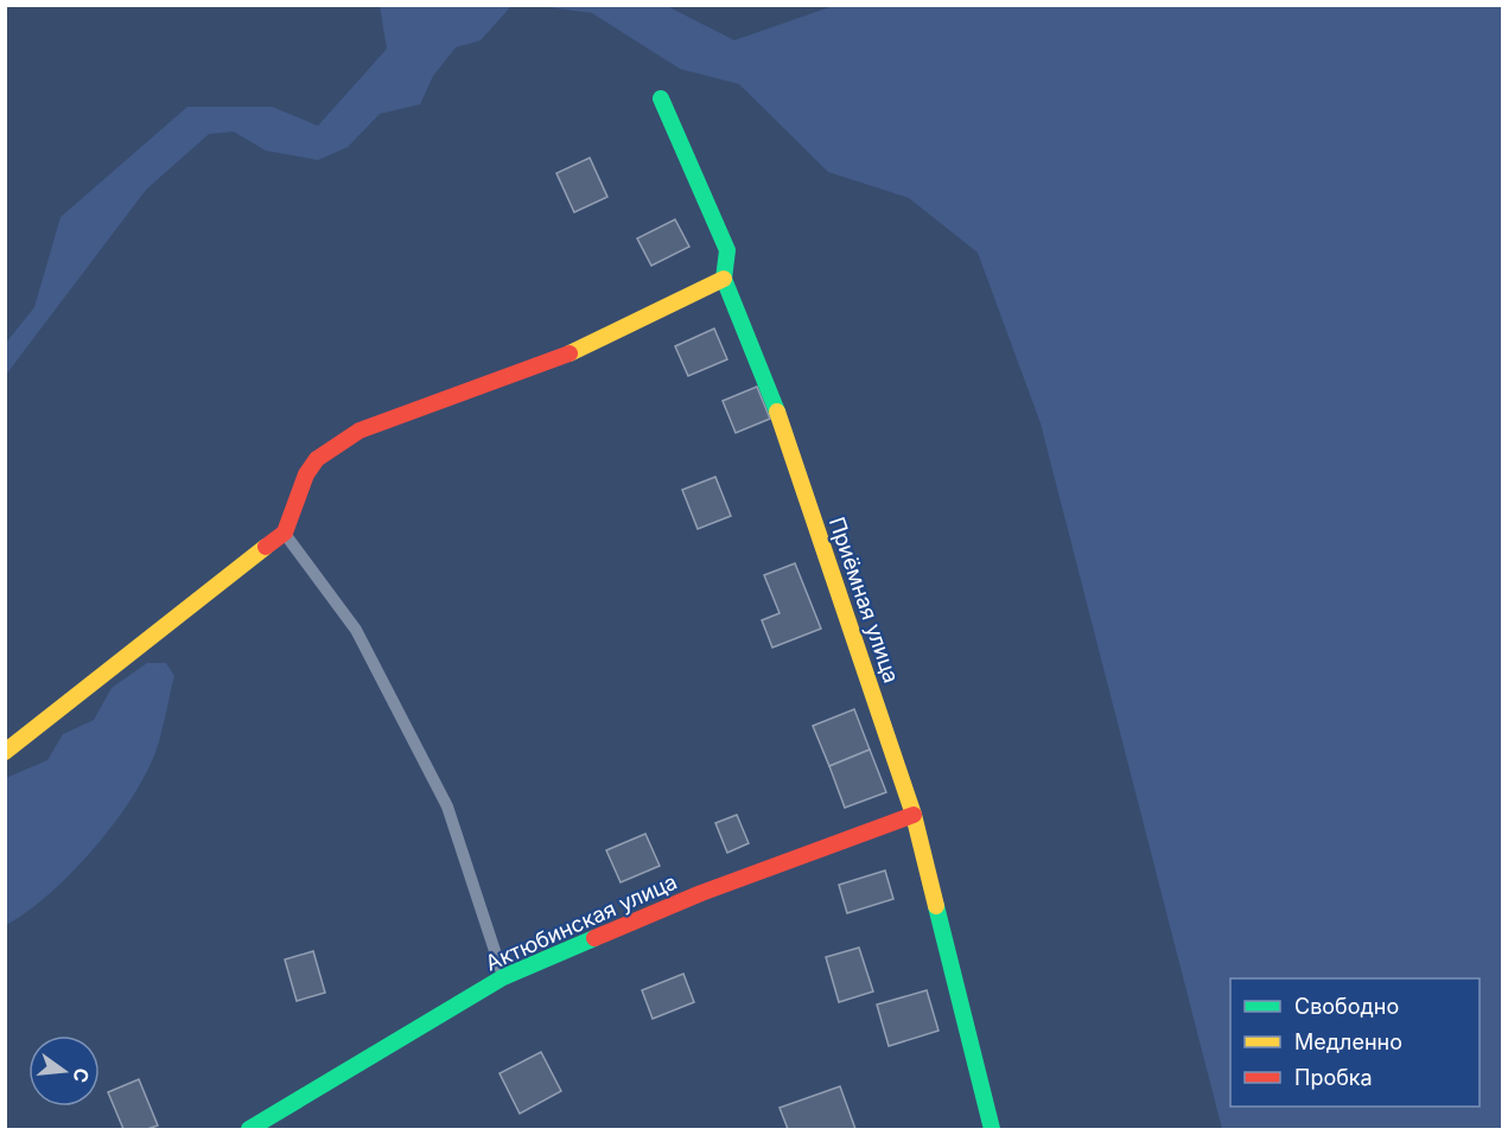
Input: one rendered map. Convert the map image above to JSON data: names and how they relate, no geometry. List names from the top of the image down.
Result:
{
  "streets": {
    "street": ["Приёмная улица", "Актюбинская улица"]
  },
  "crossings": [
    ["Приёмная улица", "Актюбинская улица"]
  ],
  "legend": ["Свободно", "Медленно", "Пробка"],
  "north": "right"
}
